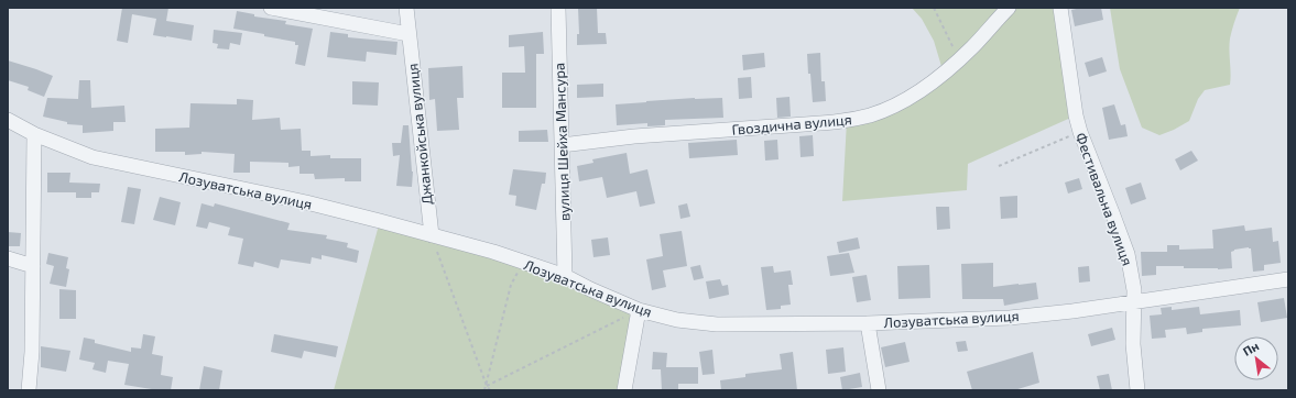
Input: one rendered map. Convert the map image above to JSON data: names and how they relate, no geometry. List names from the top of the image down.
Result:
{
  "streets": {
    "street": [
      "Гвоздична вулиця",
      "Джанкойська вулиця",
      "вулиця Шейха Мансура",
      "Лозуватська вулиця",
      "Фестивальна вулиця"
    ]
  },
  "crossings": [
    ["Гвоздична вулиця", "вулиця Шейха Мансура"],
    ["Джанкойська вулиця", "Лозуватська вулиця"],
    ["вулиця Шейха Мансура", "Лозуватська вулиця"],
    ["Лозуватська вулиця", "Фестивальна вулиця"]
  ],
  "north": "top left"
}
